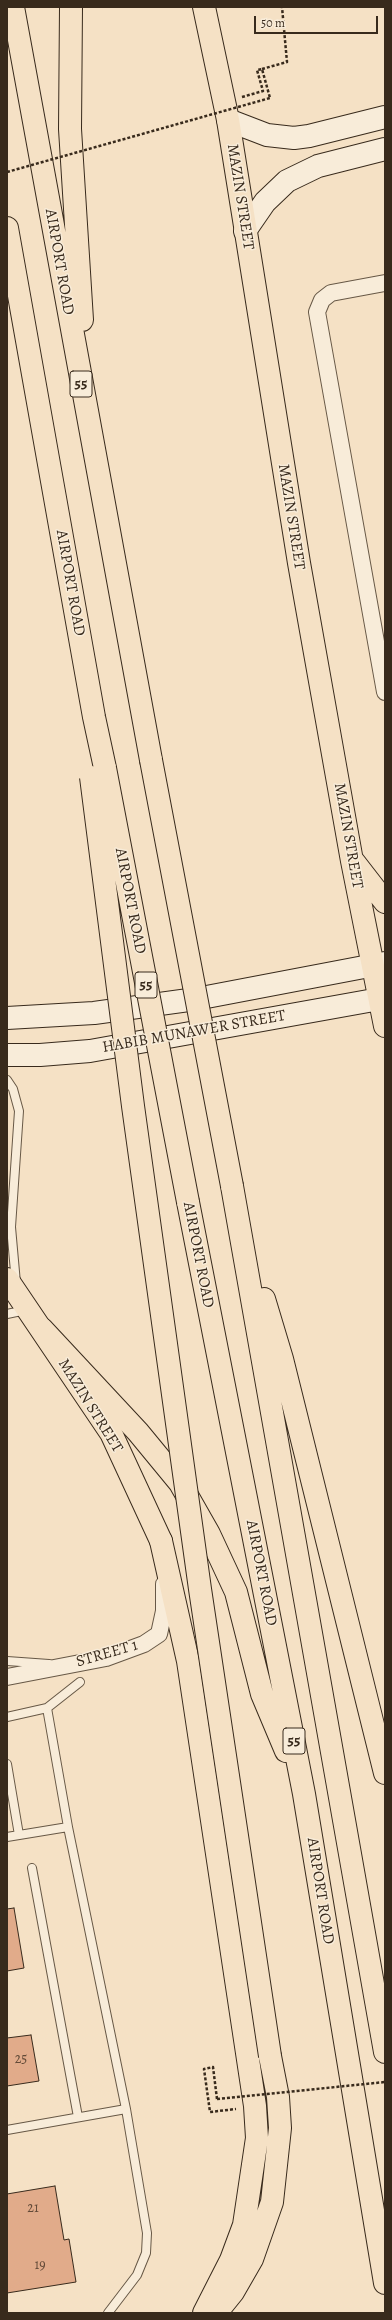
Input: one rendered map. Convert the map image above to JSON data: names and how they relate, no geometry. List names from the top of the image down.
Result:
{
  "streets": {
    "main road": ["MAZIN STREET", "AIRPORT ROAD", "55"],
    "street": ["HABIB MUNAWER STREET", "STREET 1"]
  },
  "crossings": [
    ["MAZIN STREET", "HABIB MUNAWER STREET"],
    ["MAZIN STREET", "STREET 1"]
  ],
  "house_numbers": ["25", "21", "19"],
  "scale_bar": "50 m"
}
